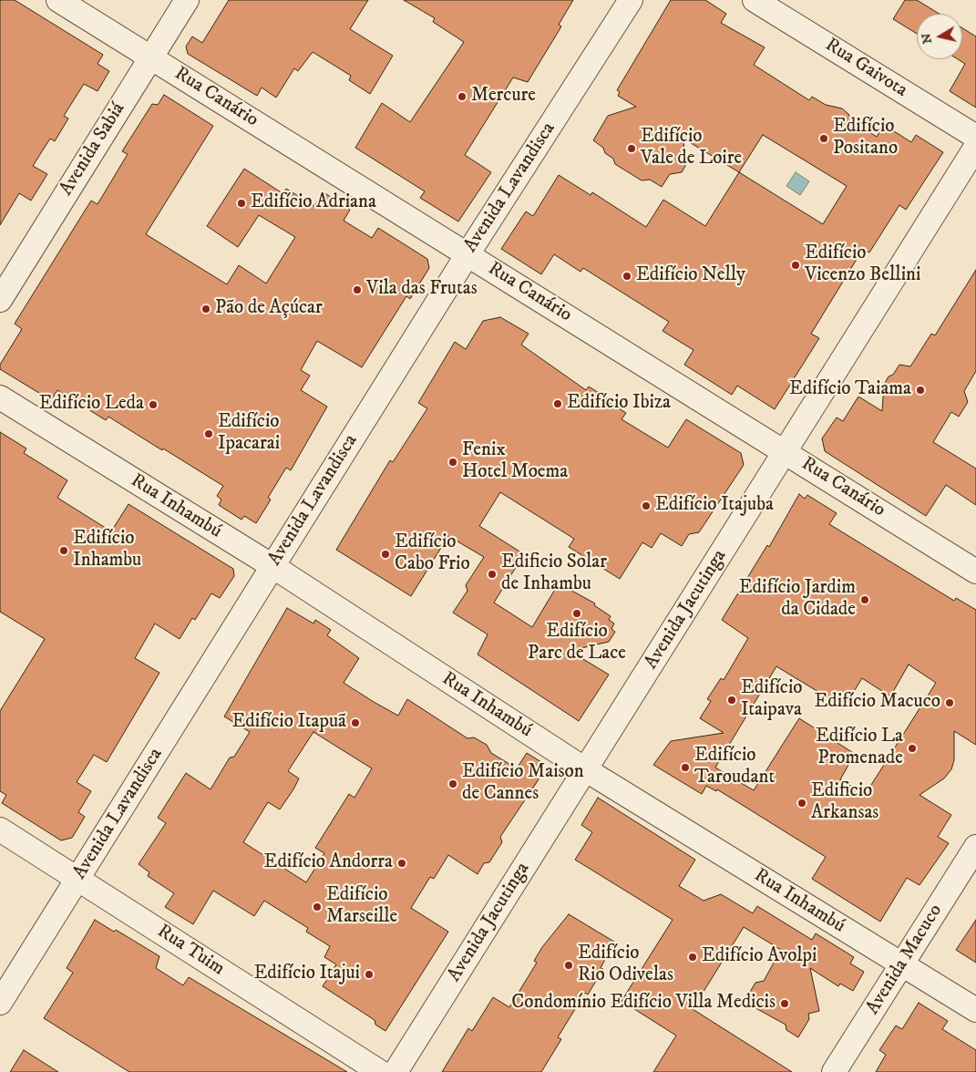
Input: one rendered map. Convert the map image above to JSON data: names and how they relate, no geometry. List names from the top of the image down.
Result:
{
  "streets": {
    "street": [
      "Rua Gaivota",
      "Rua Canário",
      "Avenida Sabiá",
      "Avenida Lavandisca",
      "Rua Inhambú",
      "Avenida Jacutinga",
      "Rua Tuim",
      "Avenida Macuco"
    ]
  },
  "crossings": [
    ["Rua Canário", "Avenida Sabiá"],
    ["Rua Canário", "Avenida Lavandisca"],
    ["Rua Canário", "Avenida Jacutinga"],
    ["Avenida Lavandisca", "Rua Inhambú"],
    ["Avenida Lavandisca", "Rua Tuim"],
    ["Rua Inhambú", "Avenida Jacutinga"],
    ["Rua Inhambú", "Avenida Macuco"]
  ],
  "places": [
    "Mercure",
    "Edifício Positano",
    "Edifício Vale de Loire",
    "Edifício Adriana",
    "Edifício Vicenzo Bellini",
    "Edifício Nelly",
    "Vila das Frutas",
    "Pão de Açúcar",
    "Edifício Taiama",
    "Edifício Ibiza",
    "Edifício Leda",
    "Edifício Ipacarai",
    "Fenix Hotel Moema",
    "Edifício Itajuba",
    "Edifício Inhambu",
    "Edifício Cabo Frio",
    "Edificio Solar de Inhambu",
    "Edifício Jardim da Cidade",
    "Edifício Parc de Lace",
    "Edifício Itaipava",
    "Edifício Macuco",
    "Edifício Itapuã",
    "Edifício La Promenade",
    "Edifício Taroudant",
    "Edifício Maison de Cannes",
    "Edificio Arkansas",
    "Edifício Andorra",
    "Edifício Marseille",
    "Edifício Avolpi",
    "Edifício Rio Odivelas",
    "Edifício Itajui",
    "Condomínio Edifício Villa Medicis"
  ],
  "north": "left"
}
